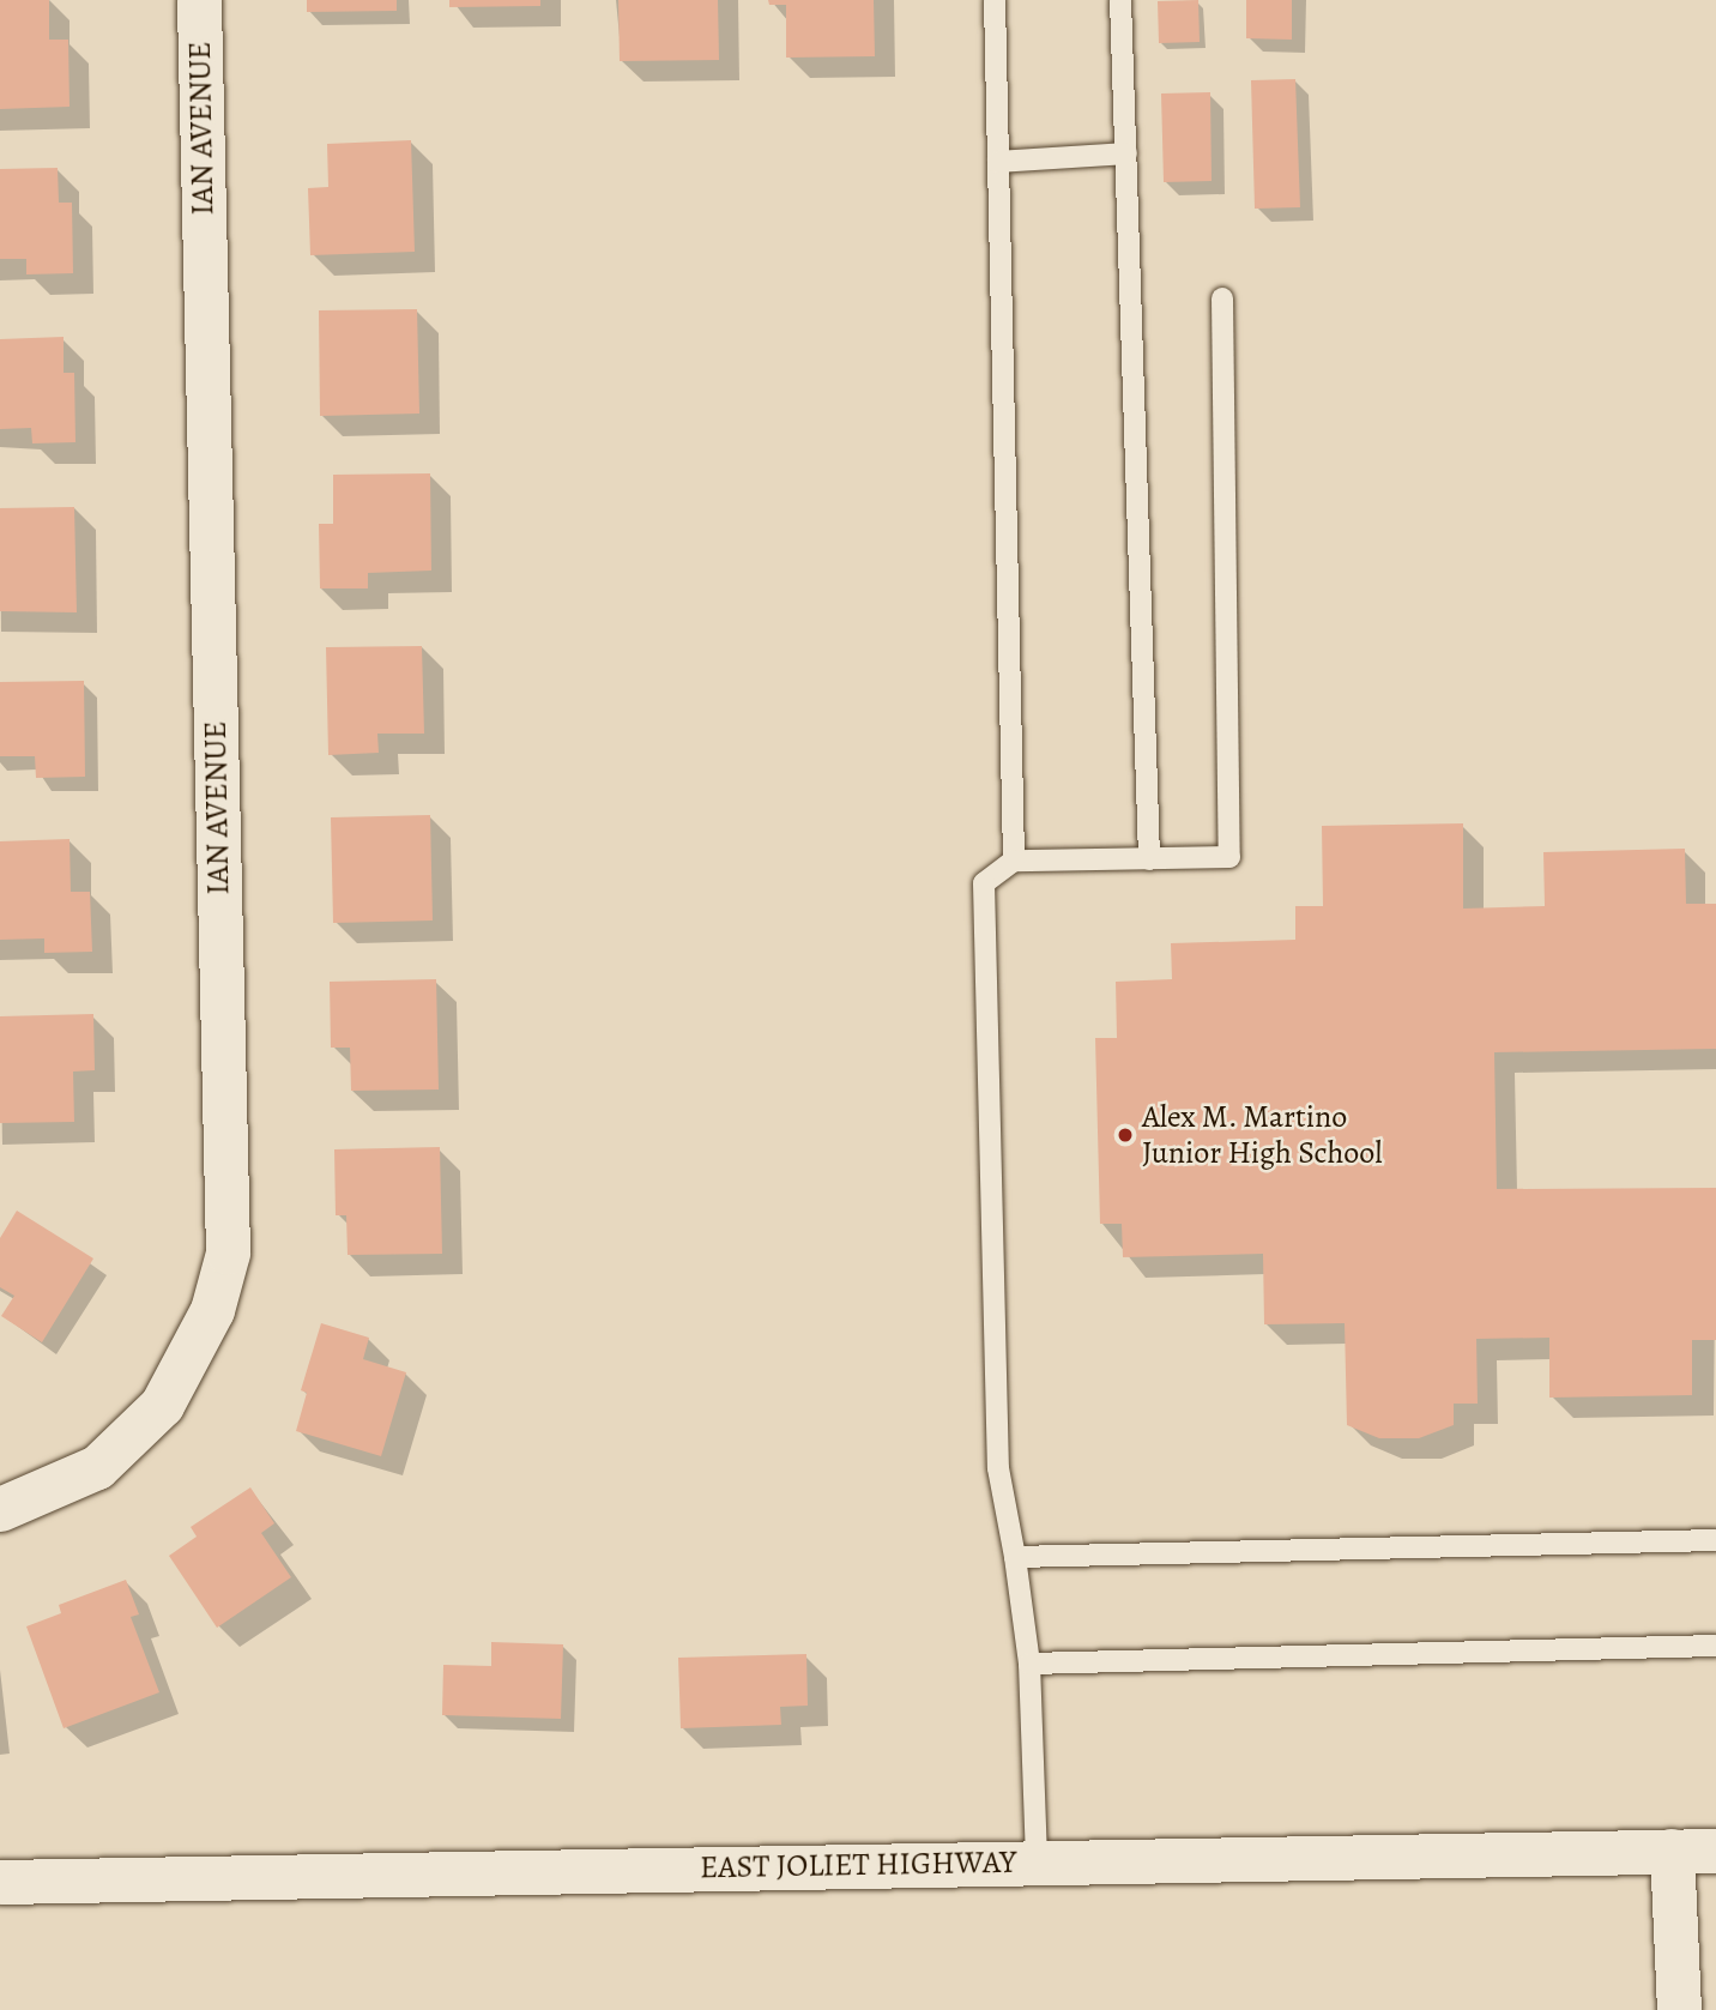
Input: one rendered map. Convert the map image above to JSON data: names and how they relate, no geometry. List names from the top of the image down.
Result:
{
  "streets": {
    "street": ["IAN AVENUE", "EAST JOLIET HIGHWAY"]
  },
  "places": ["Alex M. Martino Junior High School"]
}
